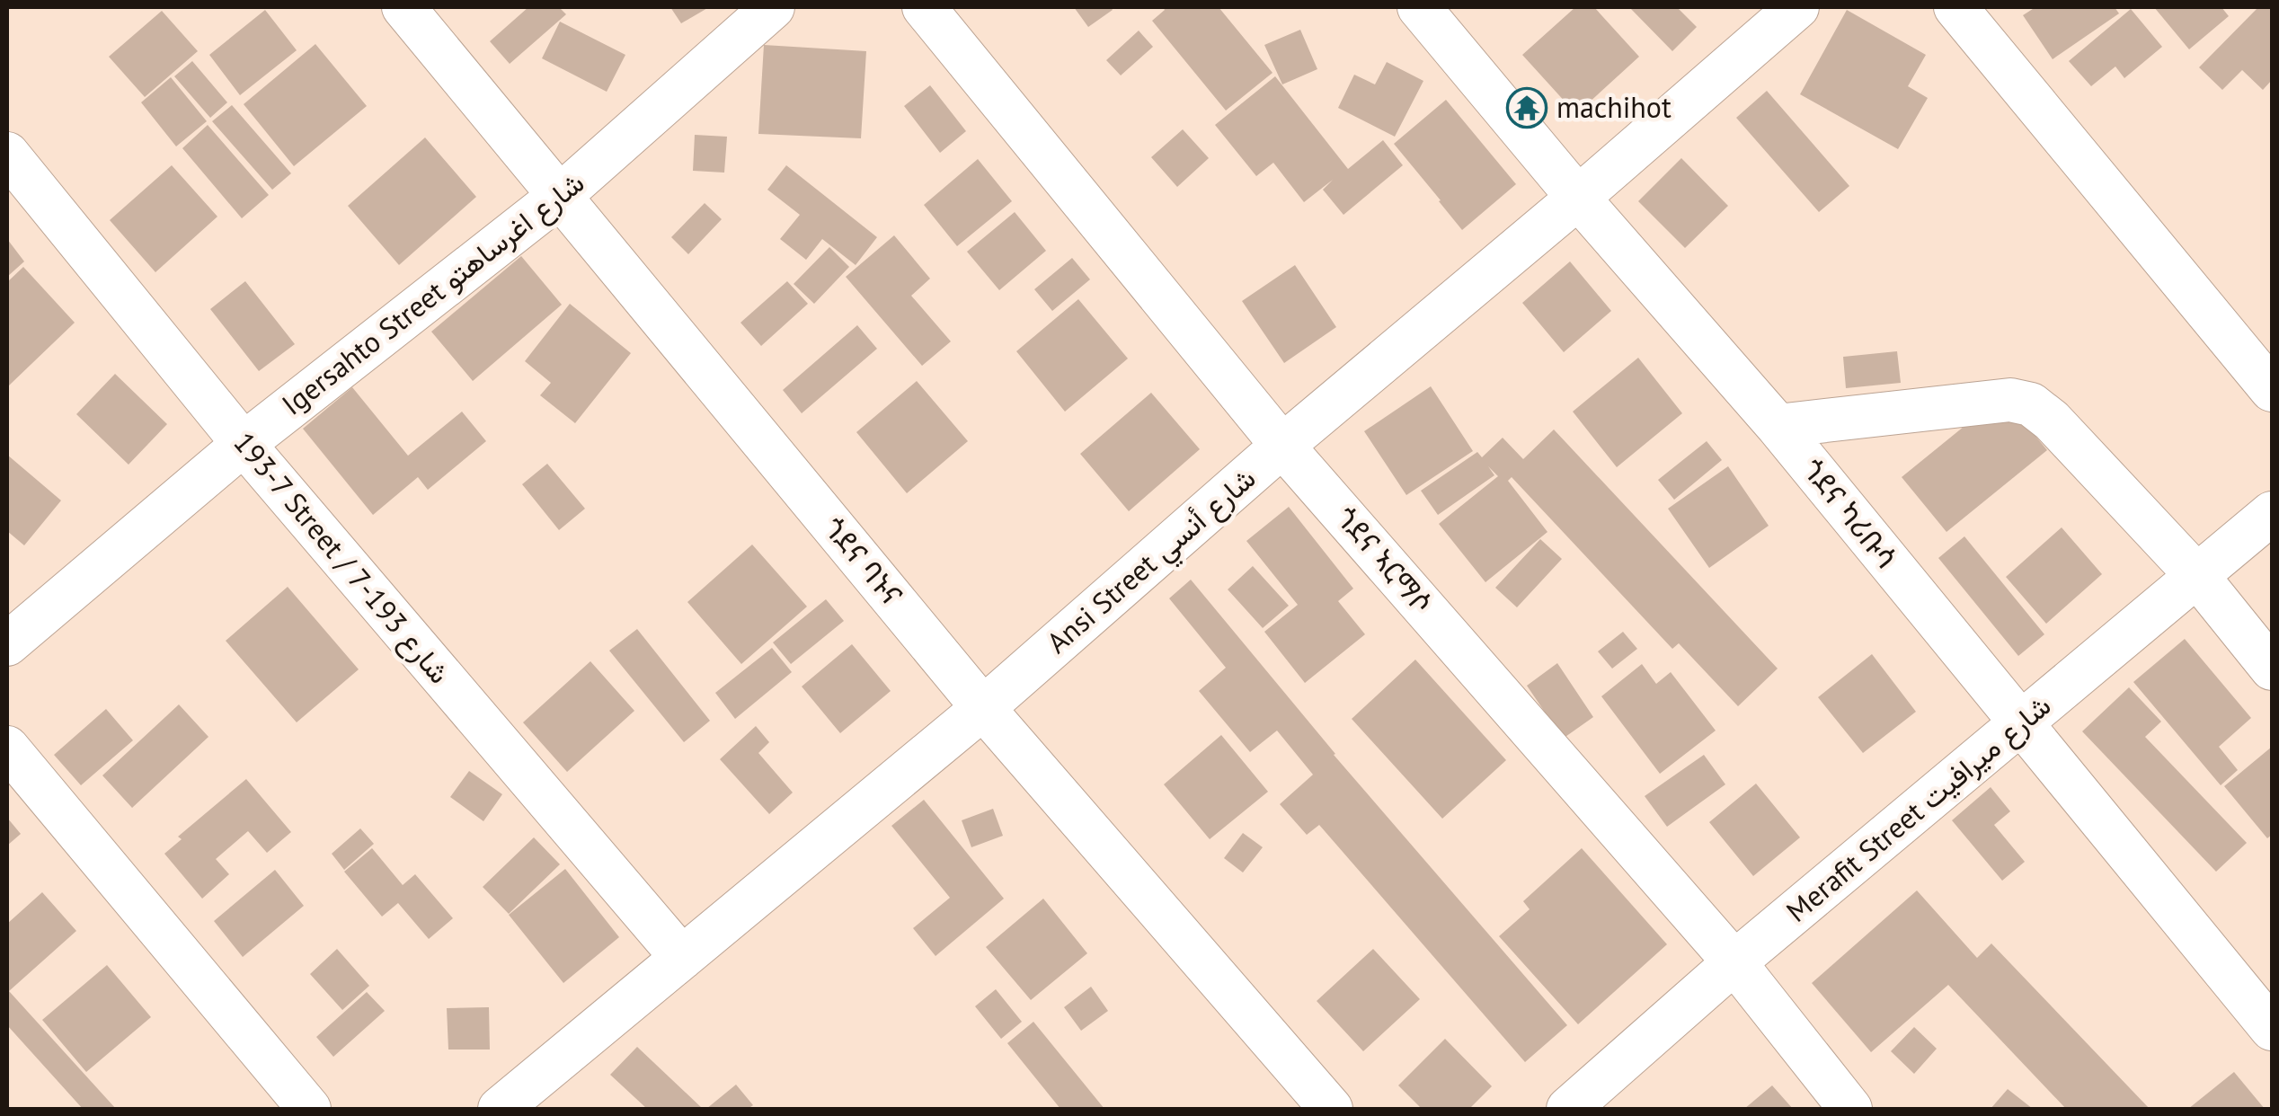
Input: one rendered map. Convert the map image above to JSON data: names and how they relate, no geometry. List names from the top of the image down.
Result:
{
  "streets": {
    "street": [
      "Igersahto Street شارع اغرساهتو",
      "ጎደና ካሪቡሳ",
      "193-7 Street / شارع 193-7",
      "Ansi Street شارع أنسي",
      "ጎደና ኣርማሶ",
      "ጎደና ባኑና",
      "Merafit Street شارع ميرافيت"
    ]
  },
  "crossings": [
    ["Igersahto Street شارع اغرساهتو", "193-7 Street / شارع 193-7"],
    ["Igersahto Street شارع اغرساهتو", "ጎደና ባኑና"],
    ["ጎደና ካሪቡሳ", "Ansi Street شارع أنسي"],
    ["ጎደና ካሪቡሳ", "Merafit Street شارع ميرافيت"],
    ["193-7 Street / شارع 193-7", "Ansi Street شارع أنسي"],
    ["Ansi Street شارع أنسي", "ጎደና ኣርማሶ"],
    ["Ansi Street شارع أنسي", "ጎደና ባኑና"],
    ["ጎደና ኣርማሶ", "Merafit Street شارع ميرافيت"]
  ],
  "places": {
    "temple": ["machihot"]
  }
}
